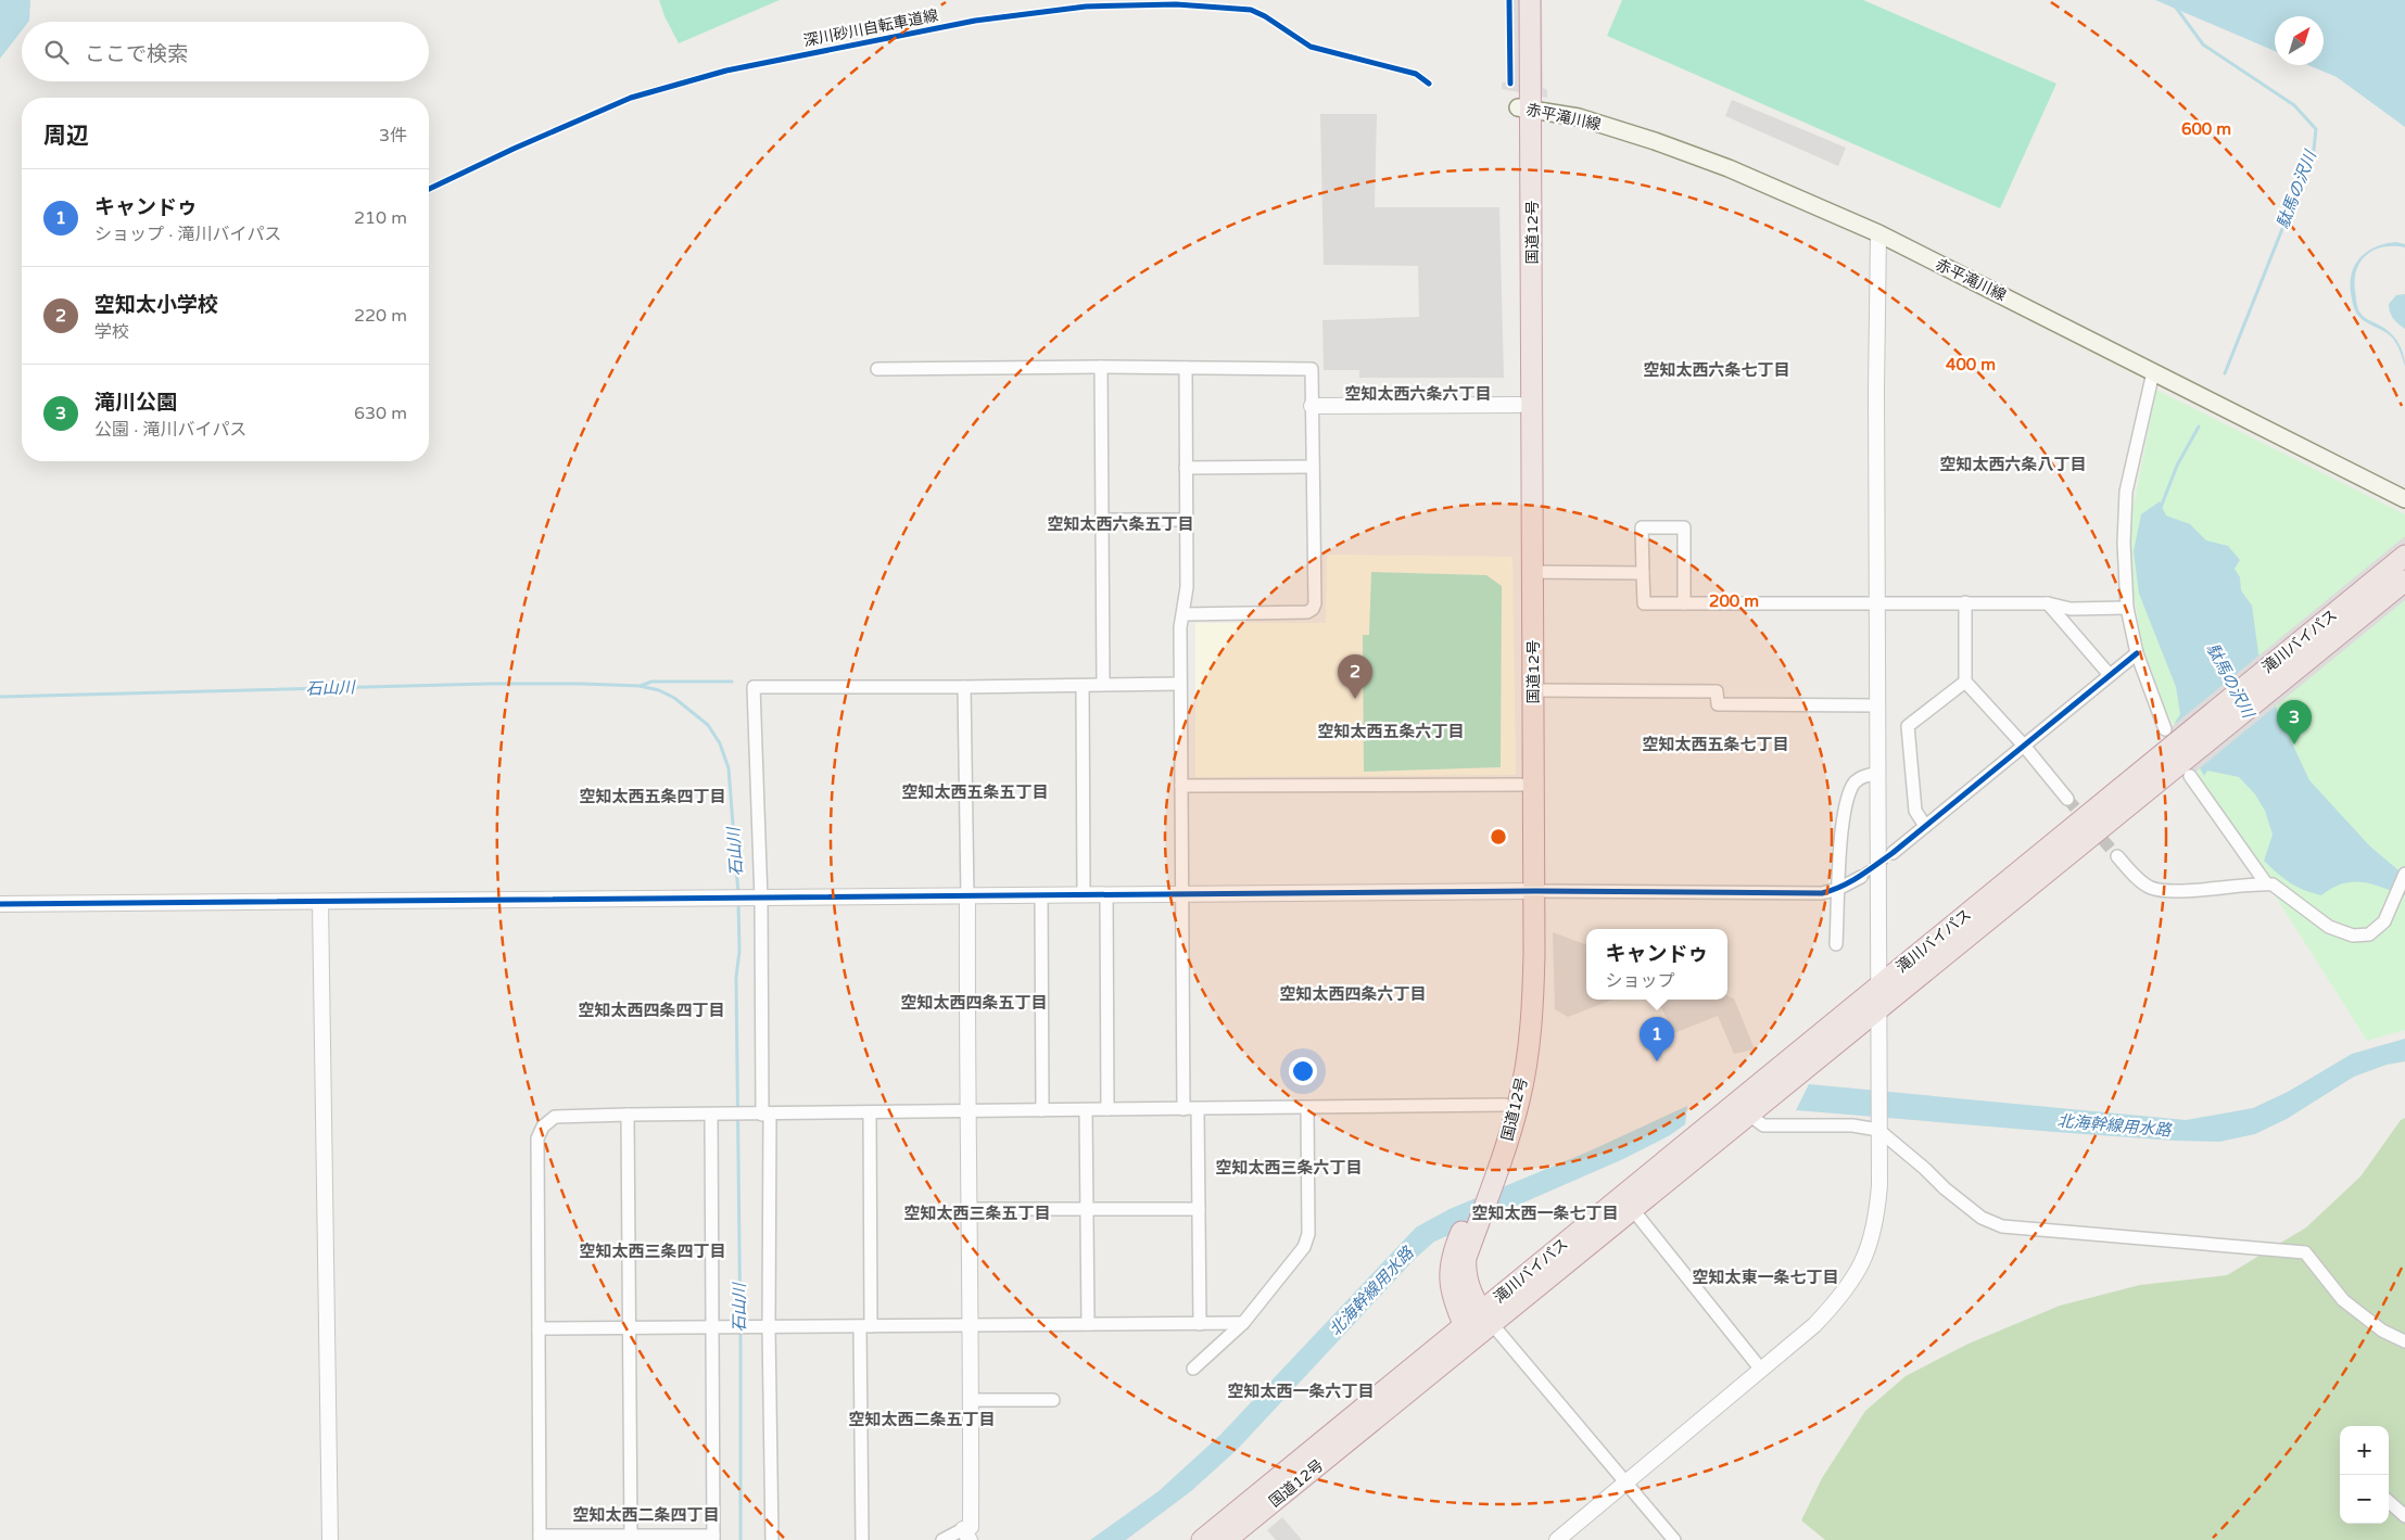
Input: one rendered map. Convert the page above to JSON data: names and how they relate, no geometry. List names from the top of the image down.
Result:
{
  "streets": {
    "highway": ["国道12号", "滝川バイパス"],
    "main road": ["赤平滝川線"],
    "cycle path": ["深川砂川自転車道線"]
  },
  "crossings": [
    ["赤平滝川線", "国道12号"],
    ["国道12号", "滝川バイパス"]
  ],
  "districts": [
    "空知太西六条七丁目",
    "空知太西六条六丁目",
    "空知太西六条八丁目",
    "空知太西六条五丁目",
    "空知太西五条六丁目",
    "空知太西五条七丁目",
    "空知太西五条五丁目",
    "空知太西五条四丁目",
    "空知太西四条六丁目",
    "空知太西四条五丁目",
    "空知太西四条四丁目",
    "空知太西三条六丁目",
    "空知太西三条五丁目",
    "空知太西一条七丁目",
    "空知太西三条四丁目",
    "空知太東一条七丁目",
    "空知太西一条六丁目",
    "空知太西二条五丁目",
    "空知太西二条四丁目"
  ],
  "water": ["駄馬の沢川", "石山川", "北海幹線用水路"],
  "north": "top right",
  "page": {
    "search": "ここで検索",
    "heading": ["周辺", "3件"],
    "list": [
      {
        "mark": "1",
        "name": "キャンドゥ",
        "note": "ショップ · 滝川バイパス",
        "value": "210 m"
      },
      {
        "mark": "2",
        "name": "空知太小学校",
        "note": "学校",
        "value": "220 m"
      },
      {
        "mark": "3",
        "name": "滝川公園",
        "note": "公園 · 滝川バイパス",
        "value": "630 m"
      }
    ],
    "pins": ["2", "3", "1"],
    "popup": ["キャンドゥ", "ショップ"],
    "map_buttons": ["+", "−"]
  },
  "rings": ["600 m", "400 m", "200 m"]
}
